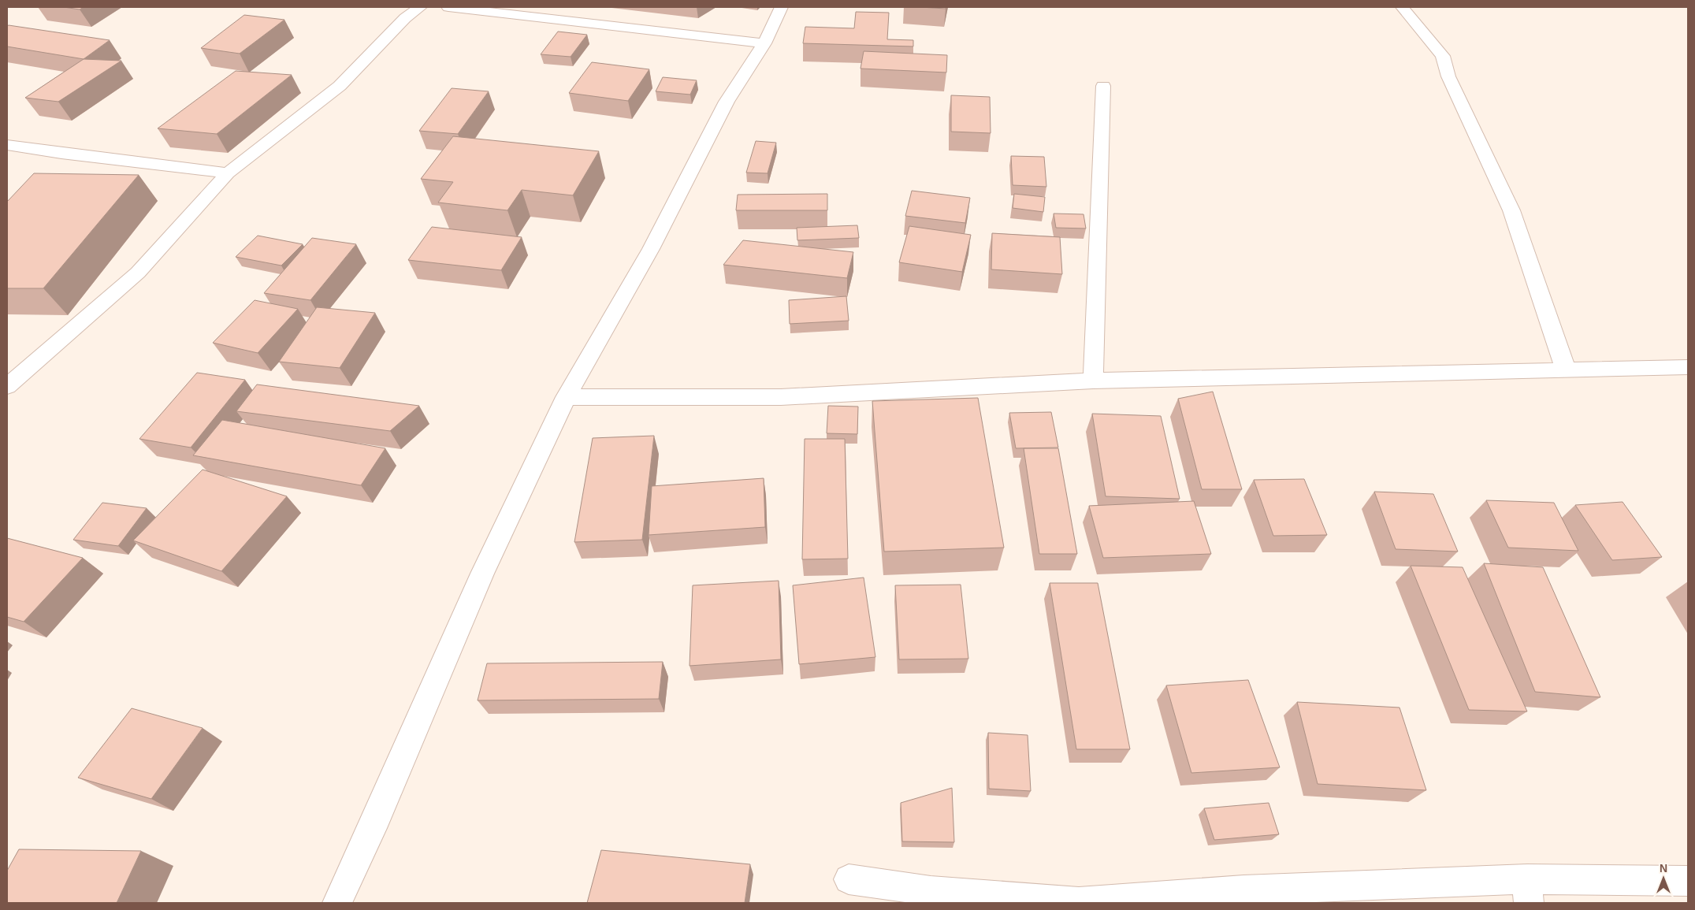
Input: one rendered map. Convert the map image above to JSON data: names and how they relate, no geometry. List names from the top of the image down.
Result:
{
  "north": "top"
}
